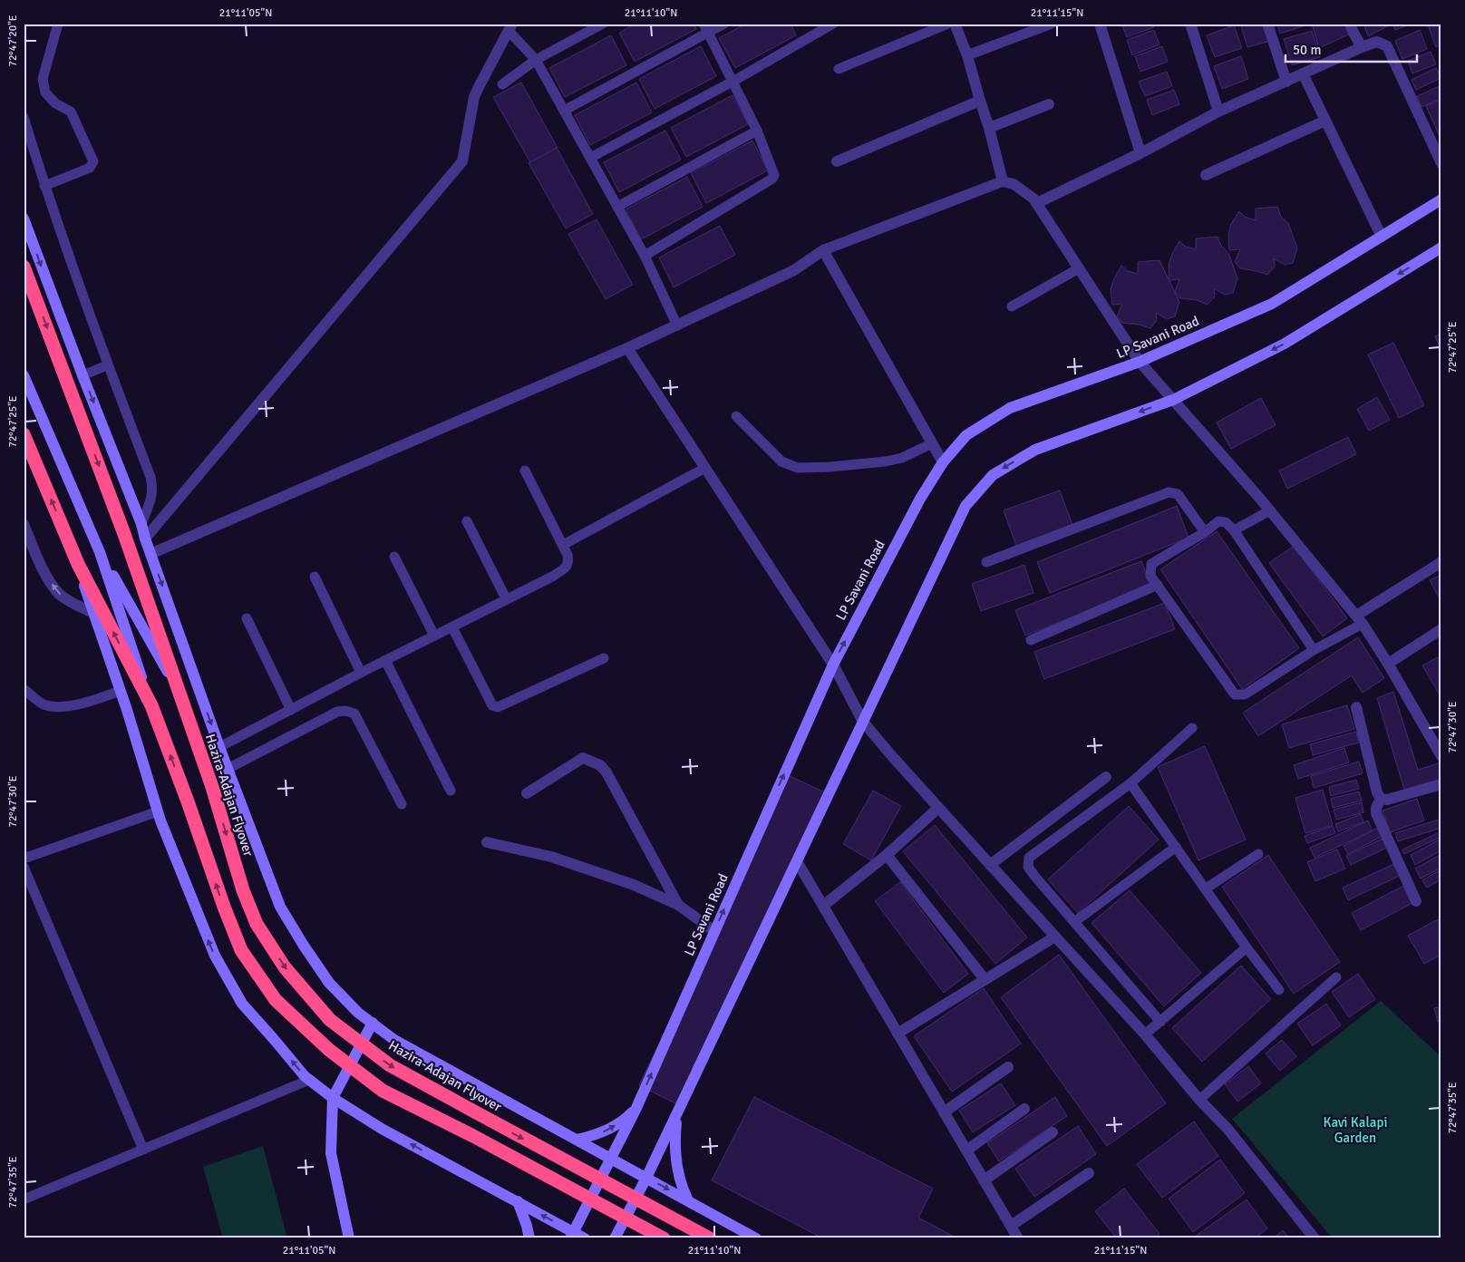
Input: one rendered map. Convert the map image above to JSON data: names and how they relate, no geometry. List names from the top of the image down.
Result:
{
  "streets": {
    "highway": ["Hazira-Adajan Flyover"],
    "main road": ["LP Savani Road"]
  },
  "parks": ["Kavi Kalapi Garden"],
  "scale_bar": "50 m",
  "coordinates": [
    "21°11'05\"N",
    "21°11'10\"N",
    "21°11'15\"N",
    "72°47'20\"E",
    "72°47'25\"E",
    "72°47'30\"E",
    "72°47'35\"E"
  ]
}
